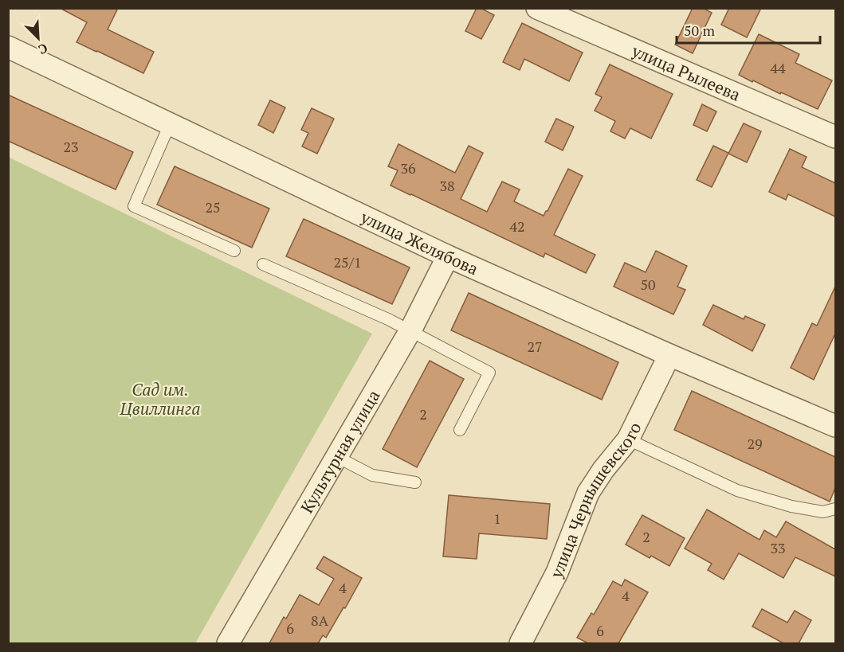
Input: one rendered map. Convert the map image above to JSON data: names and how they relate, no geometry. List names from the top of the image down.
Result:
{
  "streets": {
    "street": [
      "улица Рылеева",
      "улица Желябова",
      "Культурная улица",
      "улица Чернышевского"
    ]
  },
  "crossings": [
    ["улица Желябова", "Культурная улица"],
    ["улица Желябова", "улица Чернышевского"]
  ],
  "parks": ["Сад им. Цвиллинга"],
  "house_numbers": [
    "44",
    "23",
    "36",
    "38",
    "25",
    "42",
    "25/1",
    "50",
    "27",
    "2",
    "29",
    "1",
    "2",
    "33",
    "4",
    "4",
    "8А",
    "6",
    "6"
  ],
  "scale_bar": "50 m",
  "north": "bottom right"
}
